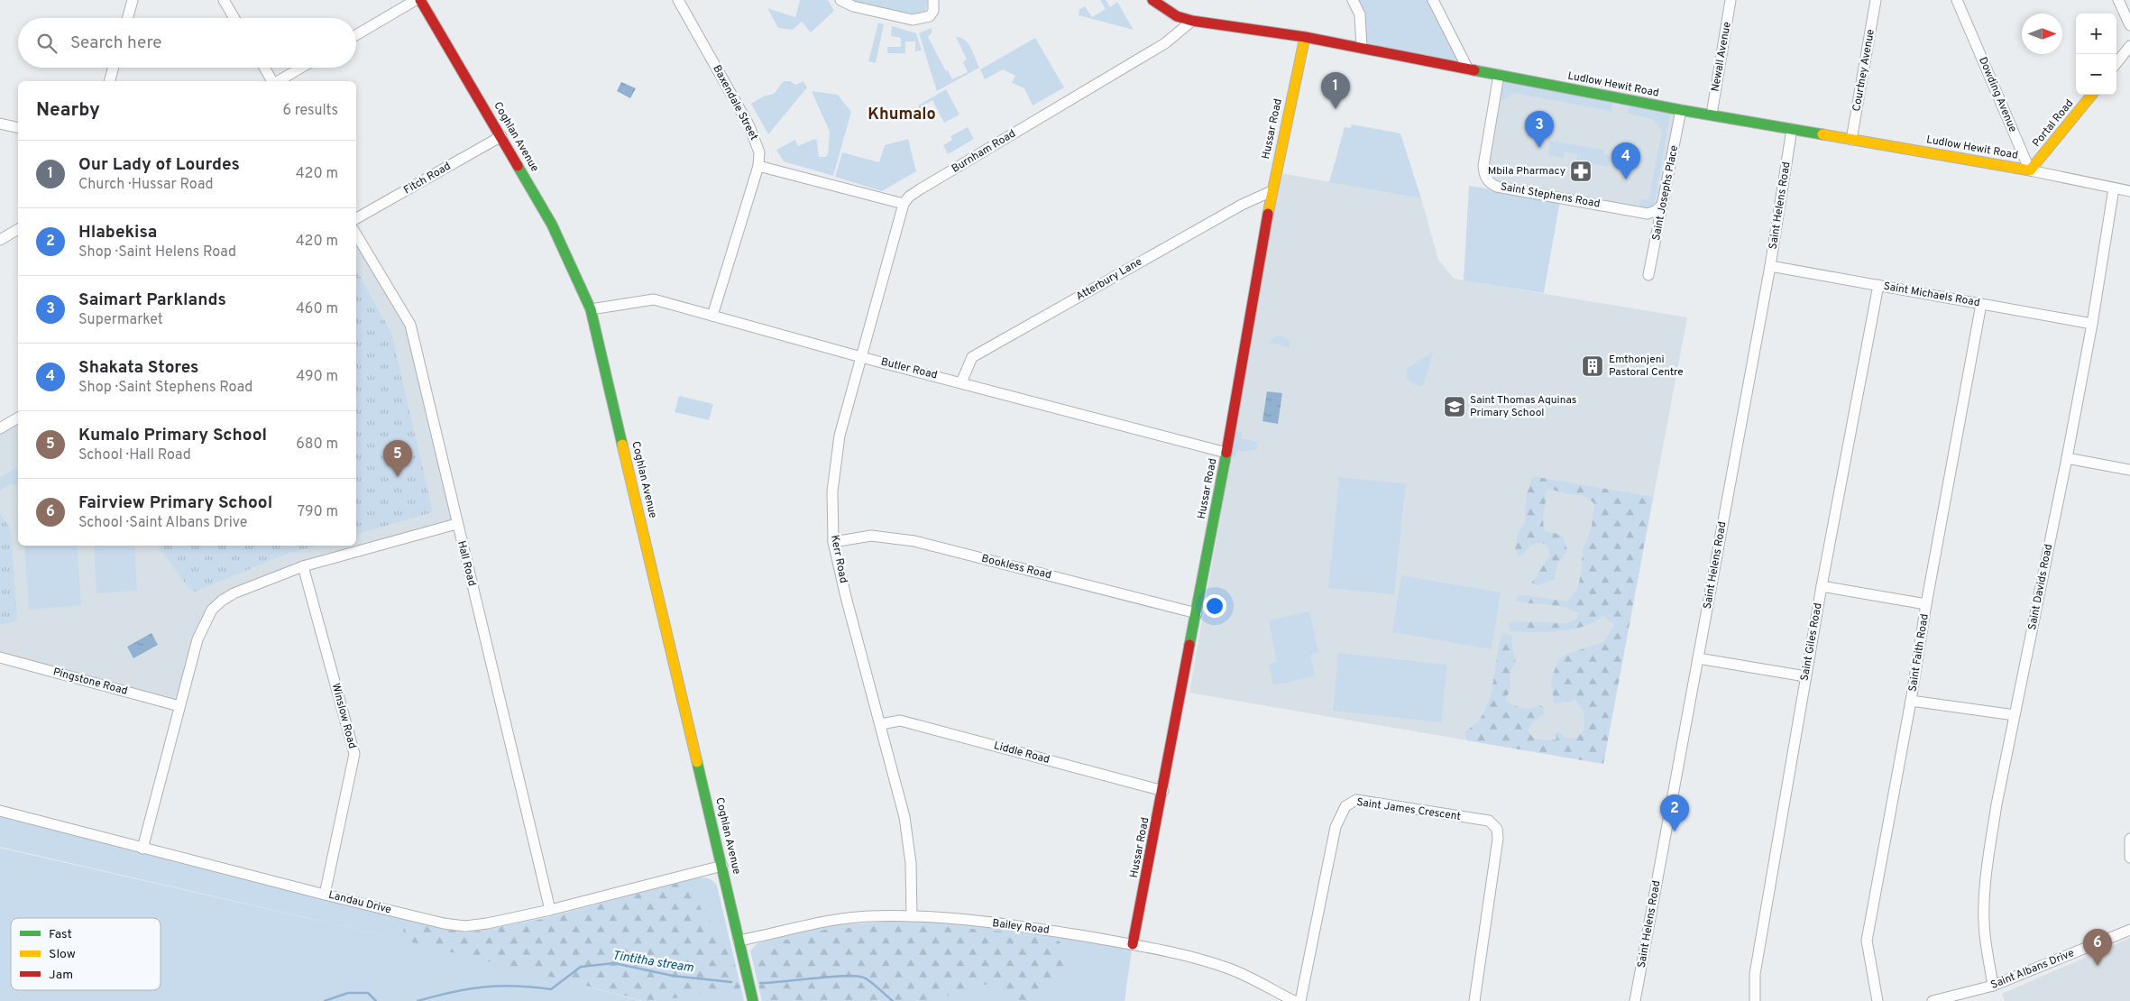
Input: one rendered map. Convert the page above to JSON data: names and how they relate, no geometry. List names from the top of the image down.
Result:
{
  "streets": {
    "street": [
      "Newall Avenue",
      "Courtney Avenue",
      "Ludlow Hewit Road",
      "Dowding Avenue",
      "Baxendale Street",
      "Portal Road",
      "Hussar Road",
      "Coghlan Avenue",
      "Burnham Road",
      "Fitch Road",
      "Saint Josephs Place",
      "Saint Stephens Road",
      "Saint Helens Road",
      "Atterbury Lane",
      "Saint Michaels Road",
      "Butler Road",
      "Kerr Road",
      "Hall Road",
      "Bookless Road",
      "Saint Davids Road",
      "Saint Giles Road",
      "Saint Faith Road",
      "Pingstone Road",
      "Winslow Road",
      "Liddle Road",
      "Saint James Crescent",
      "Landau Drive",
      "Bailey Road",
      "Saint Albans Drive"
    ]
  },
  "crossings": [
    ["Newall Avenue", "Ludlow Hewit Road"],
    ["Courtney Avenue", "Ludlow Hewit Road"],
    ["Ludlow Hewit Road", "Dowding Avenue"],
    ["Ludlow Hewit Road", "Portal Road"],
    ["Ludlow Hewit Road", "Hussar Road"],
    ["Ludlow Hewit Road", "Burnham Road"],
    ["Ludlow Hewit Road", "Saint Josephs Place"],
    ["Ludlow Hewit Road", "Saint Stephens Road"],
    ["Ludlow Hewit Road", "Saint Helens Road"],
    ["Dowding Avenue", "Portal Road"],
    ["Baxendale Street", "Butler Road"],
    ["Hussar Road", "Atterbury Lane"],
    ["Hussar Road", "Butler Road"],
    ["Hussar Road", "Bookless Road"],
    ["Hussar Road", "Liddle Road"],
    ["Hussar Road", "Bailey Road"],
    ["Coghlan Avenue", "Fitch Road"],
    ["Coghlan Avenue", "Butler Road"],
    ["Coghlan Avenue", "Landau Drive"],
    ["Coghlan Avenue", "Bailey Road"],
    ["Burnham Road", "Kerr Road"],
    ["Saint Josephs Place", "Saint Stephens Road"],
    ["Saint Helens Road", "Saint Michaels Road"],
    ["Atterbury Lane", "Butler Road"],
    ["Saint Michaels Road", "Saint Davids Road"],
    ["Saint Michaels Road", "Saint Giles Road"],
    ["Saint Michaels Road", "Saint Faith Road"],
    ["Butler Road", "Kerr Road"],
    ["Kerr Road", "Bookless Road"],
    ["Kerr Road", "Liddle Road"],
    ["Kerr Road", "Bailey Road"],
    ["Hall Road", "Landau Drive"],
    ["Saint Davids Road", "Saint Albans Drive"],
    ["Winslow Road", "Landau Drive"]
  ],
  "districts": ["Khumalo"],
  "water": ["Tintitha stream"],
  "places": {
    "pharmacy": ["Mbila Pharmacy"],
    "building": ["Emthonjeni Pastoral Centre"],
    "school or university": ["Saint Thomas Aquinas Primary School"]
  },
  "legend": ["Fast", "Slow", "Jam"],
  "north": "right",
  "page": {
    "map_buttons": ["+", "−"],
    "search": "Search here",
    "pins": [
      "1",
      "3",
      "4",
      "5",
      "2",
      "6"
    ],
    "heading": ["Nearby", "6 results"],
    "list": [
      {
        "mark": "1",
        "name": "Our Lady of Lourdes",
        "note": "Church · Hussar Road",
        "value": "420 m"
      },
      {
        "mark": "2",
        "name": "Hlabekisa",
        "note": "Shop · Saint Helens Road",
        "value": "420 m"
      },
      {
        "mark": "3",
        "name": "Saimart Parklands",
        "note": "Supermarket",
        "value": "460 m"
      },
      {
        "mark": "4",
        "name": "Shakata Stores",
        "note": "Shop · Saint Stephens Road",
        "value": "490 m"
      },
      {
        "mark": "5",
        "name": "Kumalo Primary School",
        "note": "School · Hall Road",
        "value": "680 m"
      },
      {
        "mark": "6",
        "name": "Fairview Primary School",
        "note": "School · Saint Albans Drive",
        "value": "790 m"
      }
    ]
  }
}
